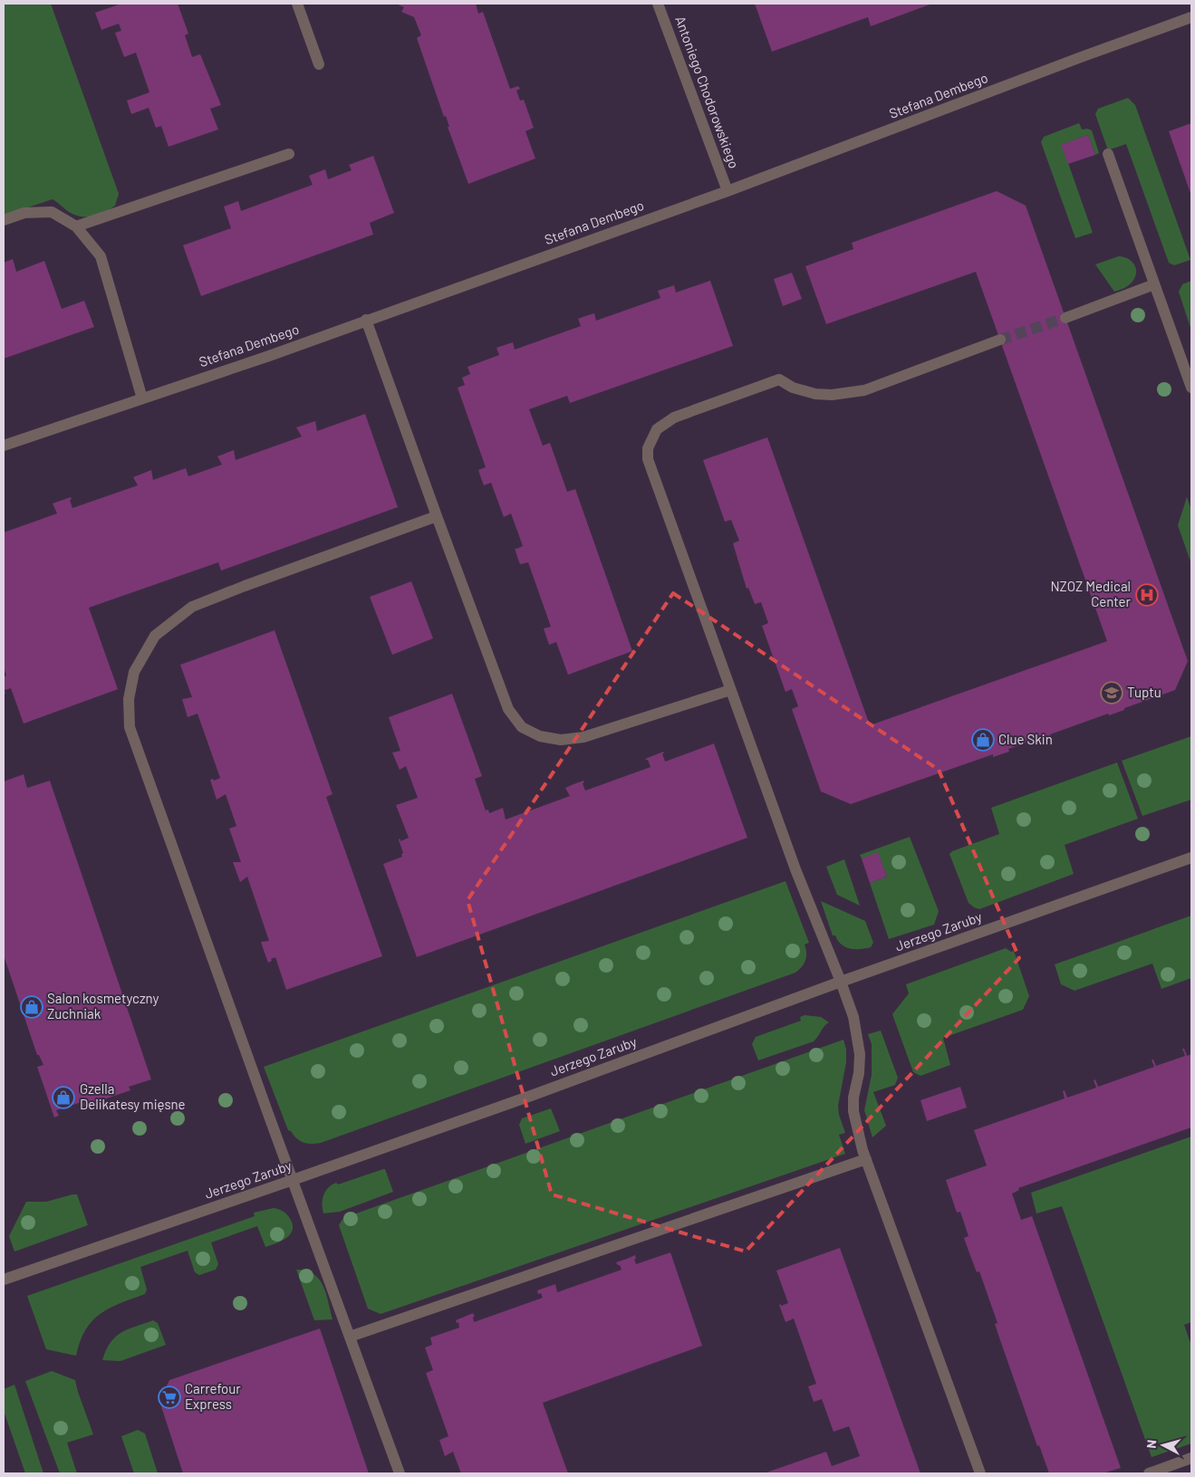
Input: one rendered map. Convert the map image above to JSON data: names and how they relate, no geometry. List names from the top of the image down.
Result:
{
  "streets": {
    "street": ["Antoniego Chodorowskiego", "Stefana Dembego", "Jerzego Zaruby"]
  },
  "crossings": [
    ["Antoniego Chodorowskiego", "Stefana Dembego"]
  ],
  "places": {
    "hospital": ["NZOZ Medical Center"],
    "school or university": ["Tuptu"],
    "shop": ["Clue Skin", "Salon kosmetyczny Zuchniak", "Gzella Delikatesy mięsne"],
    "supermarket": ["Carrefour Express"]
  },
  "north": "left"
}
